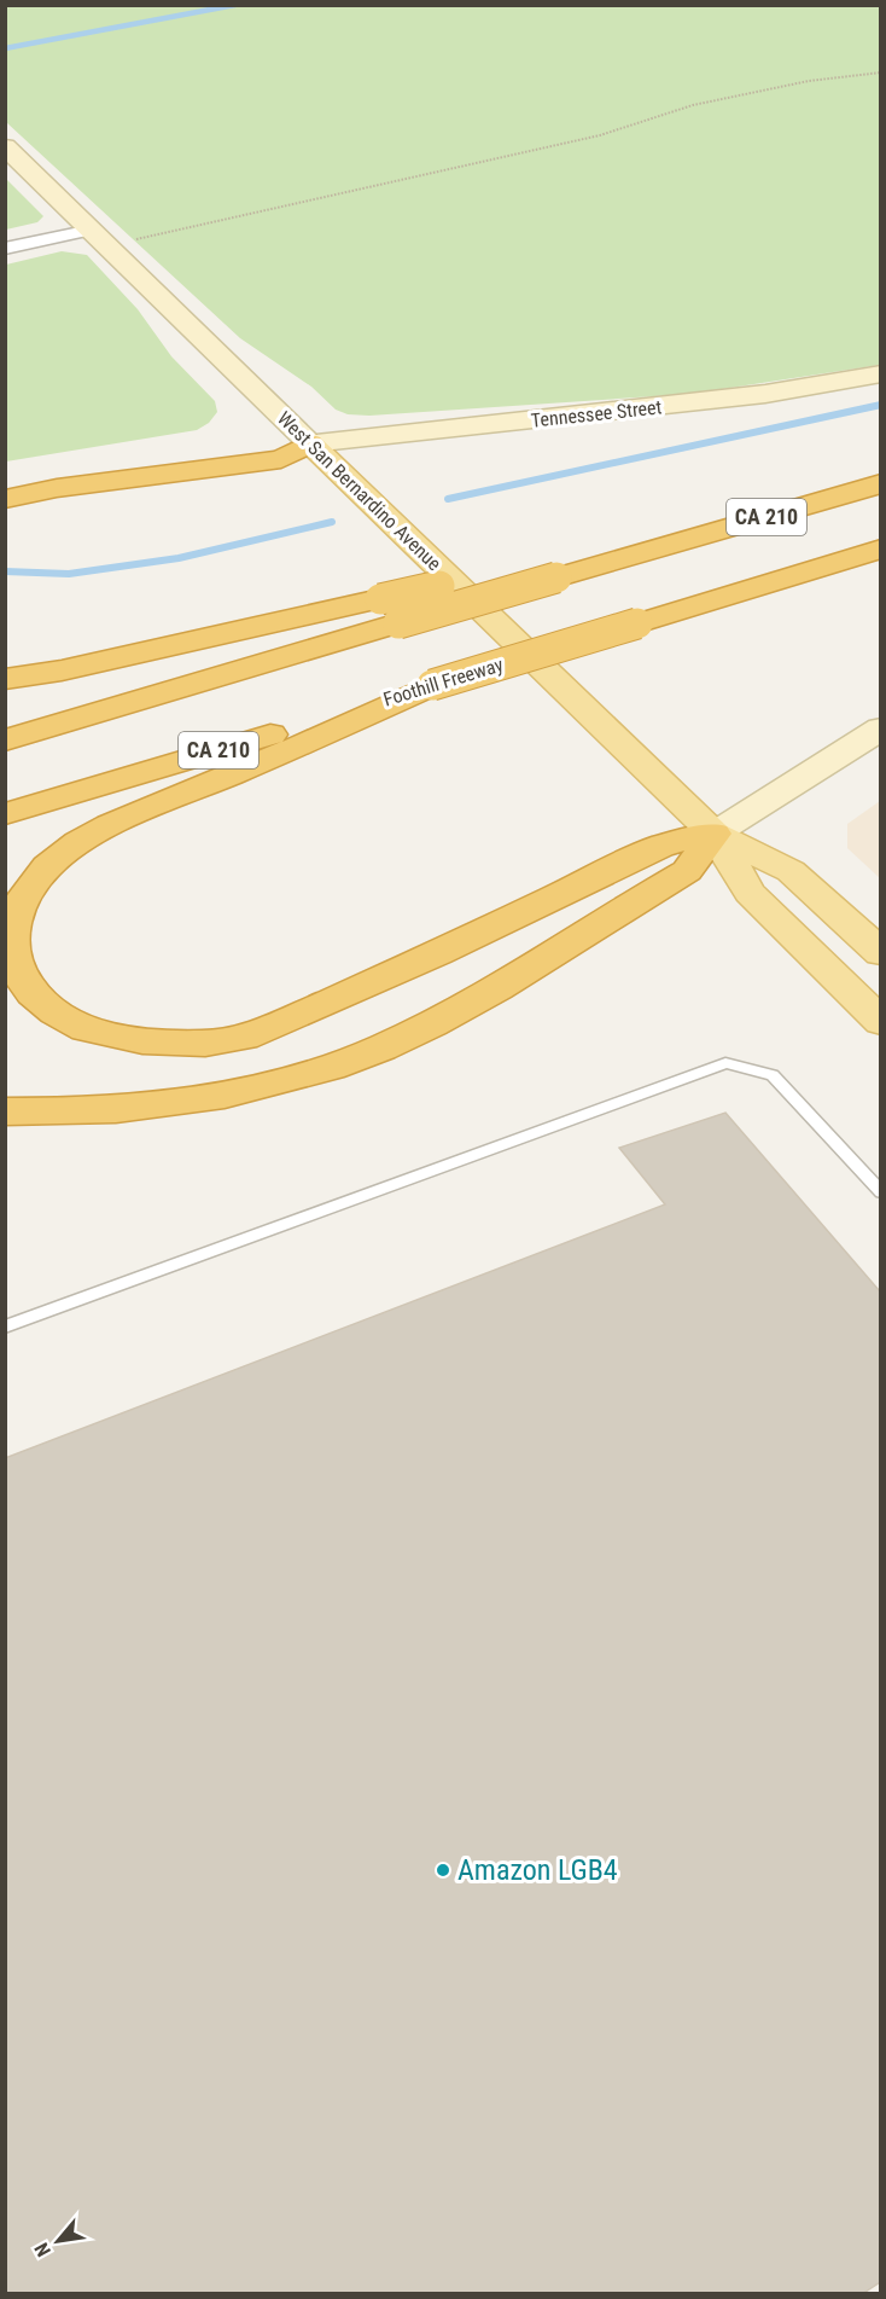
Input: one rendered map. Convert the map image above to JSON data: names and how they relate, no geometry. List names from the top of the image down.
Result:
{
  "streets": {
    "highway": ["CA 210", "Foothill Freeway"],
    "main road": ["West San Bernardino Avenue"],
    "street": ["Tennessee Street"]
  },
  "crossings": [
    ["Tennessee Street", "West San Bernardino Avenue"]
  ],
  "places": ["Amazon LGB4"],
  "north": "bottom left"
}
